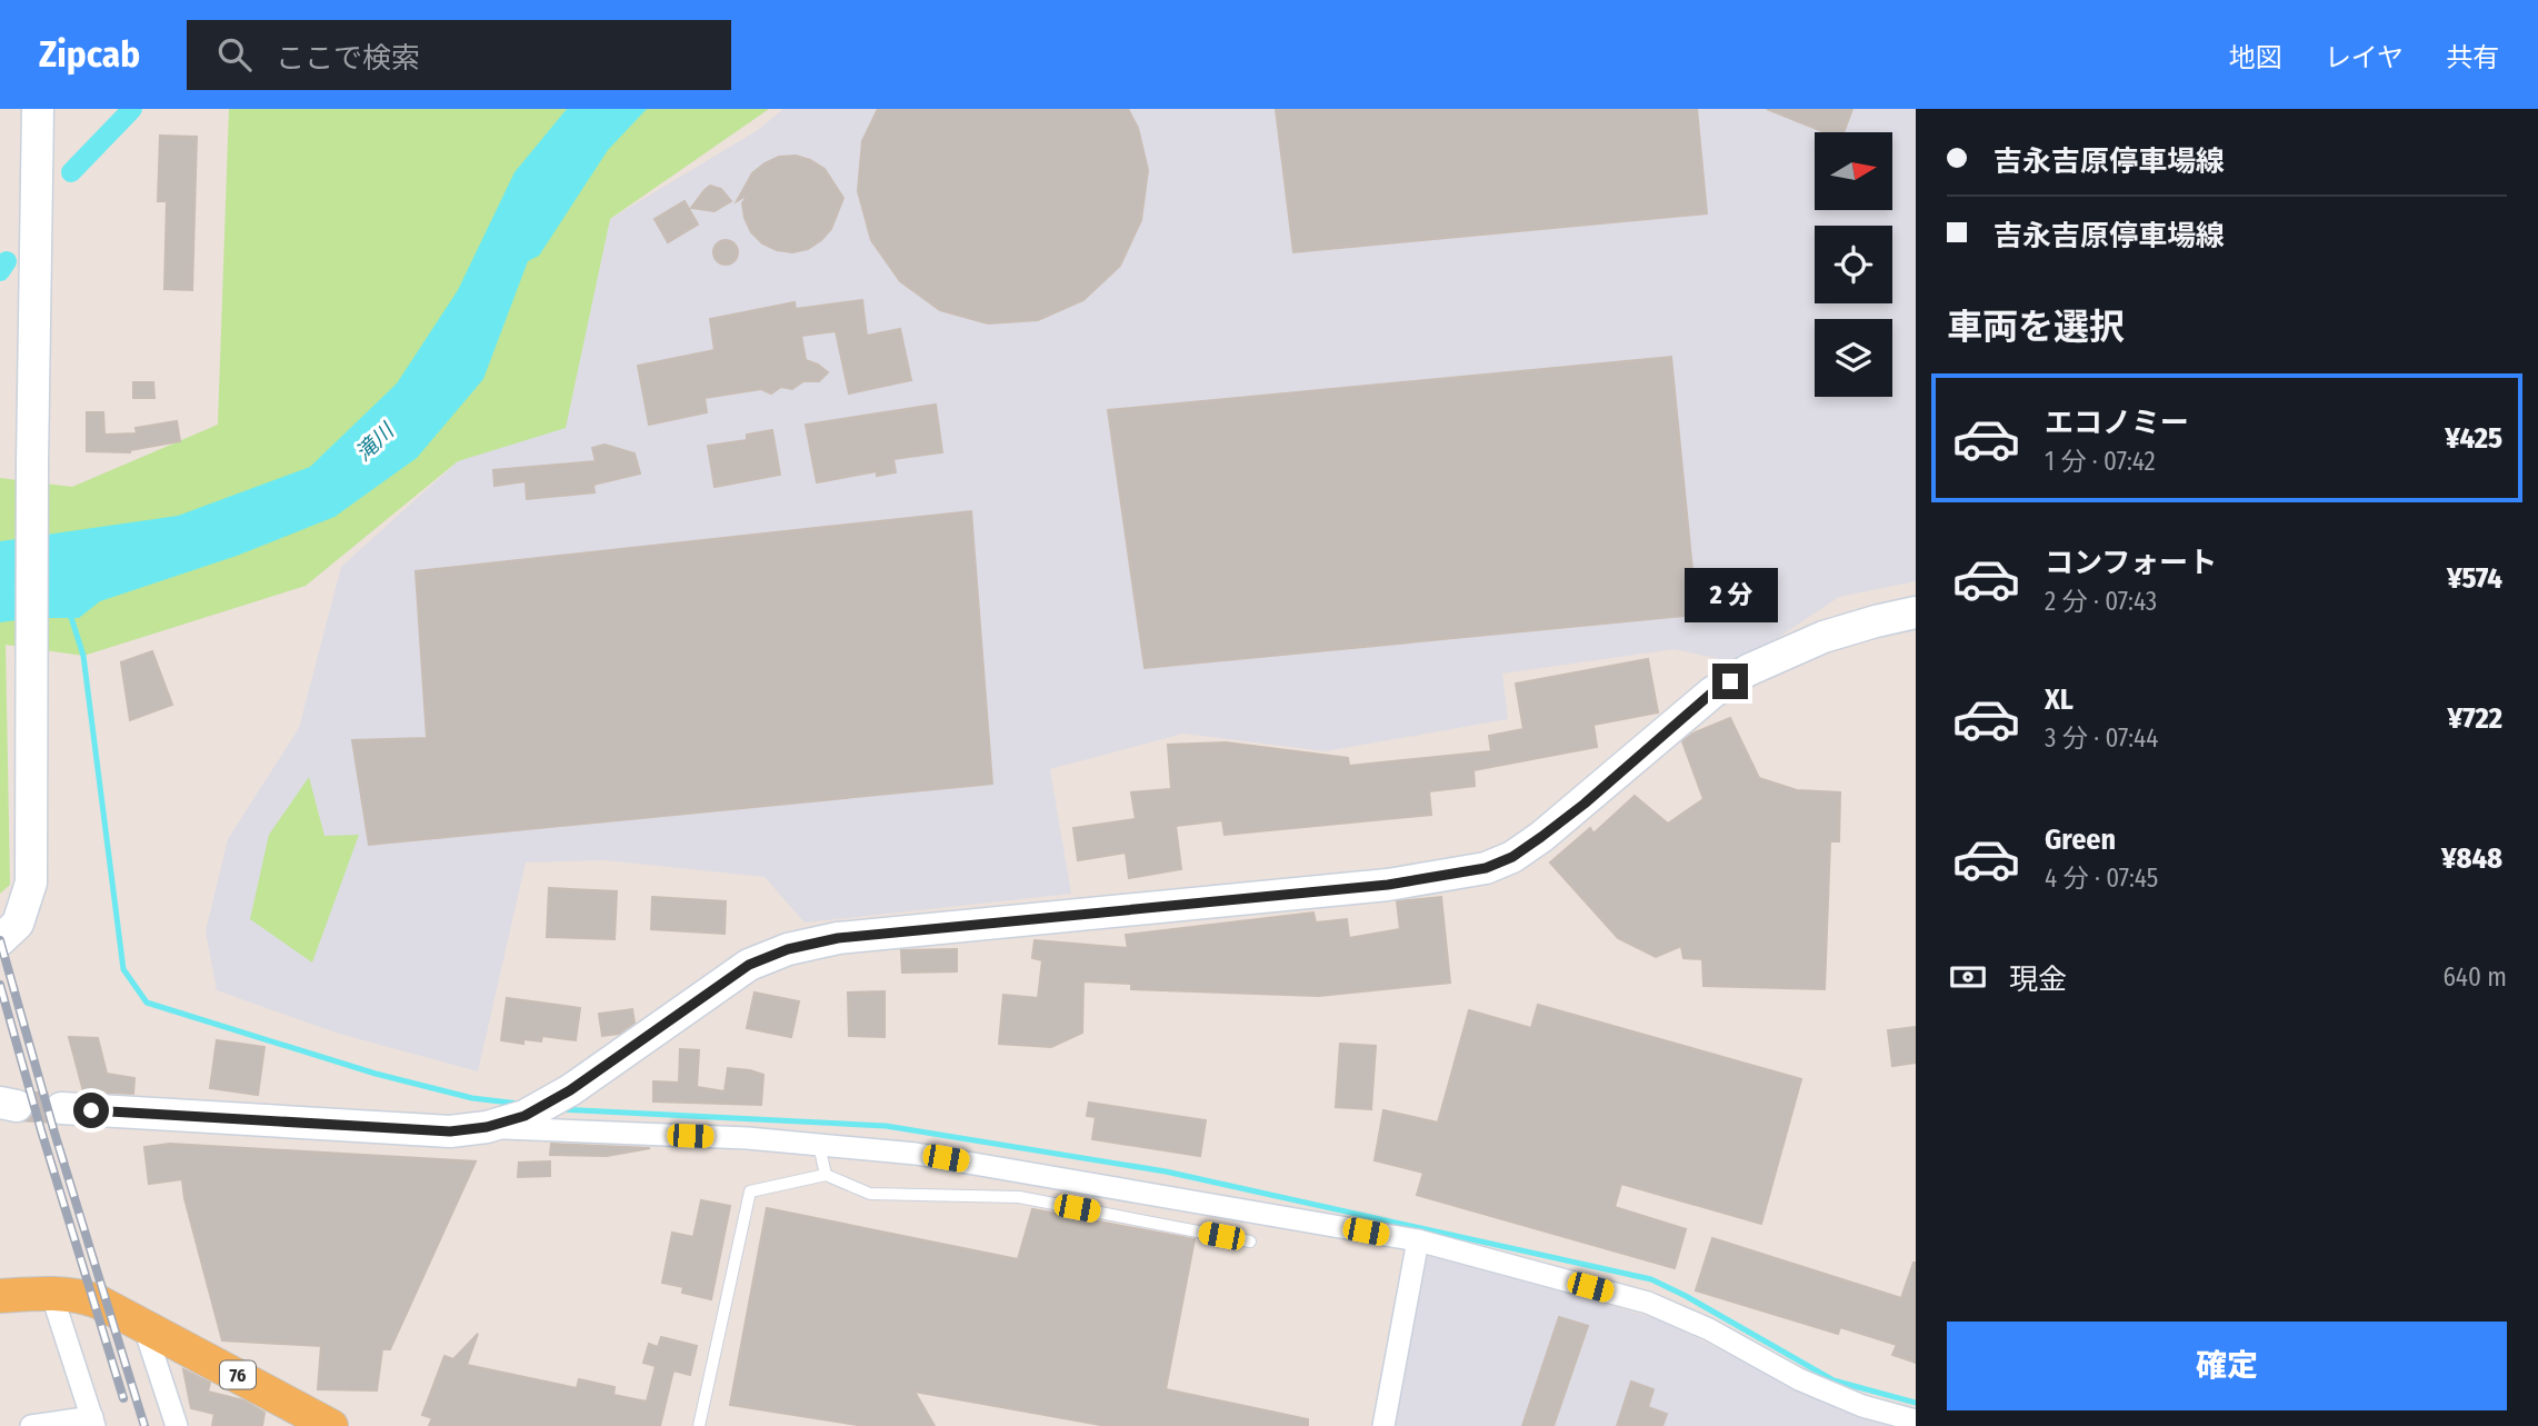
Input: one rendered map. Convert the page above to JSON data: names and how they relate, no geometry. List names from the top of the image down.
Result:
{
  "streets": {
    "main road": ["76"]
  },
  "water": ["滝川"],
  "north": "right",
  "page": {
    "header": "Zipcab",
    "search": "ここで検索",
    "nav": ["地図", "レイヤ", "共有"],
    "banner": ["吉永吉原停車場線", "吉永吉原停車場線"],
    "heading": "車両を選択",
    "list": [
      {
        "name": "エコノミー",
        "note": "1 分 · 07:42",
        "value": "¥425"
      },
      {
        "name": "コンフォート",
        "note": "2 分 · 07:43",
        "value": "¥574"
      },
      {
        "name": "XL",
        "note": "3 分 · 07:44",
        "value": "¥722"
      },
      {
        "name": "Green",
        "note": "4 分 · 07:45",
        "value": "¥848"
      }
    ],
    "bubble": "2 分",
    "pay": ["現金", "640 m"],
    "buttons": "確定"
  }
}
